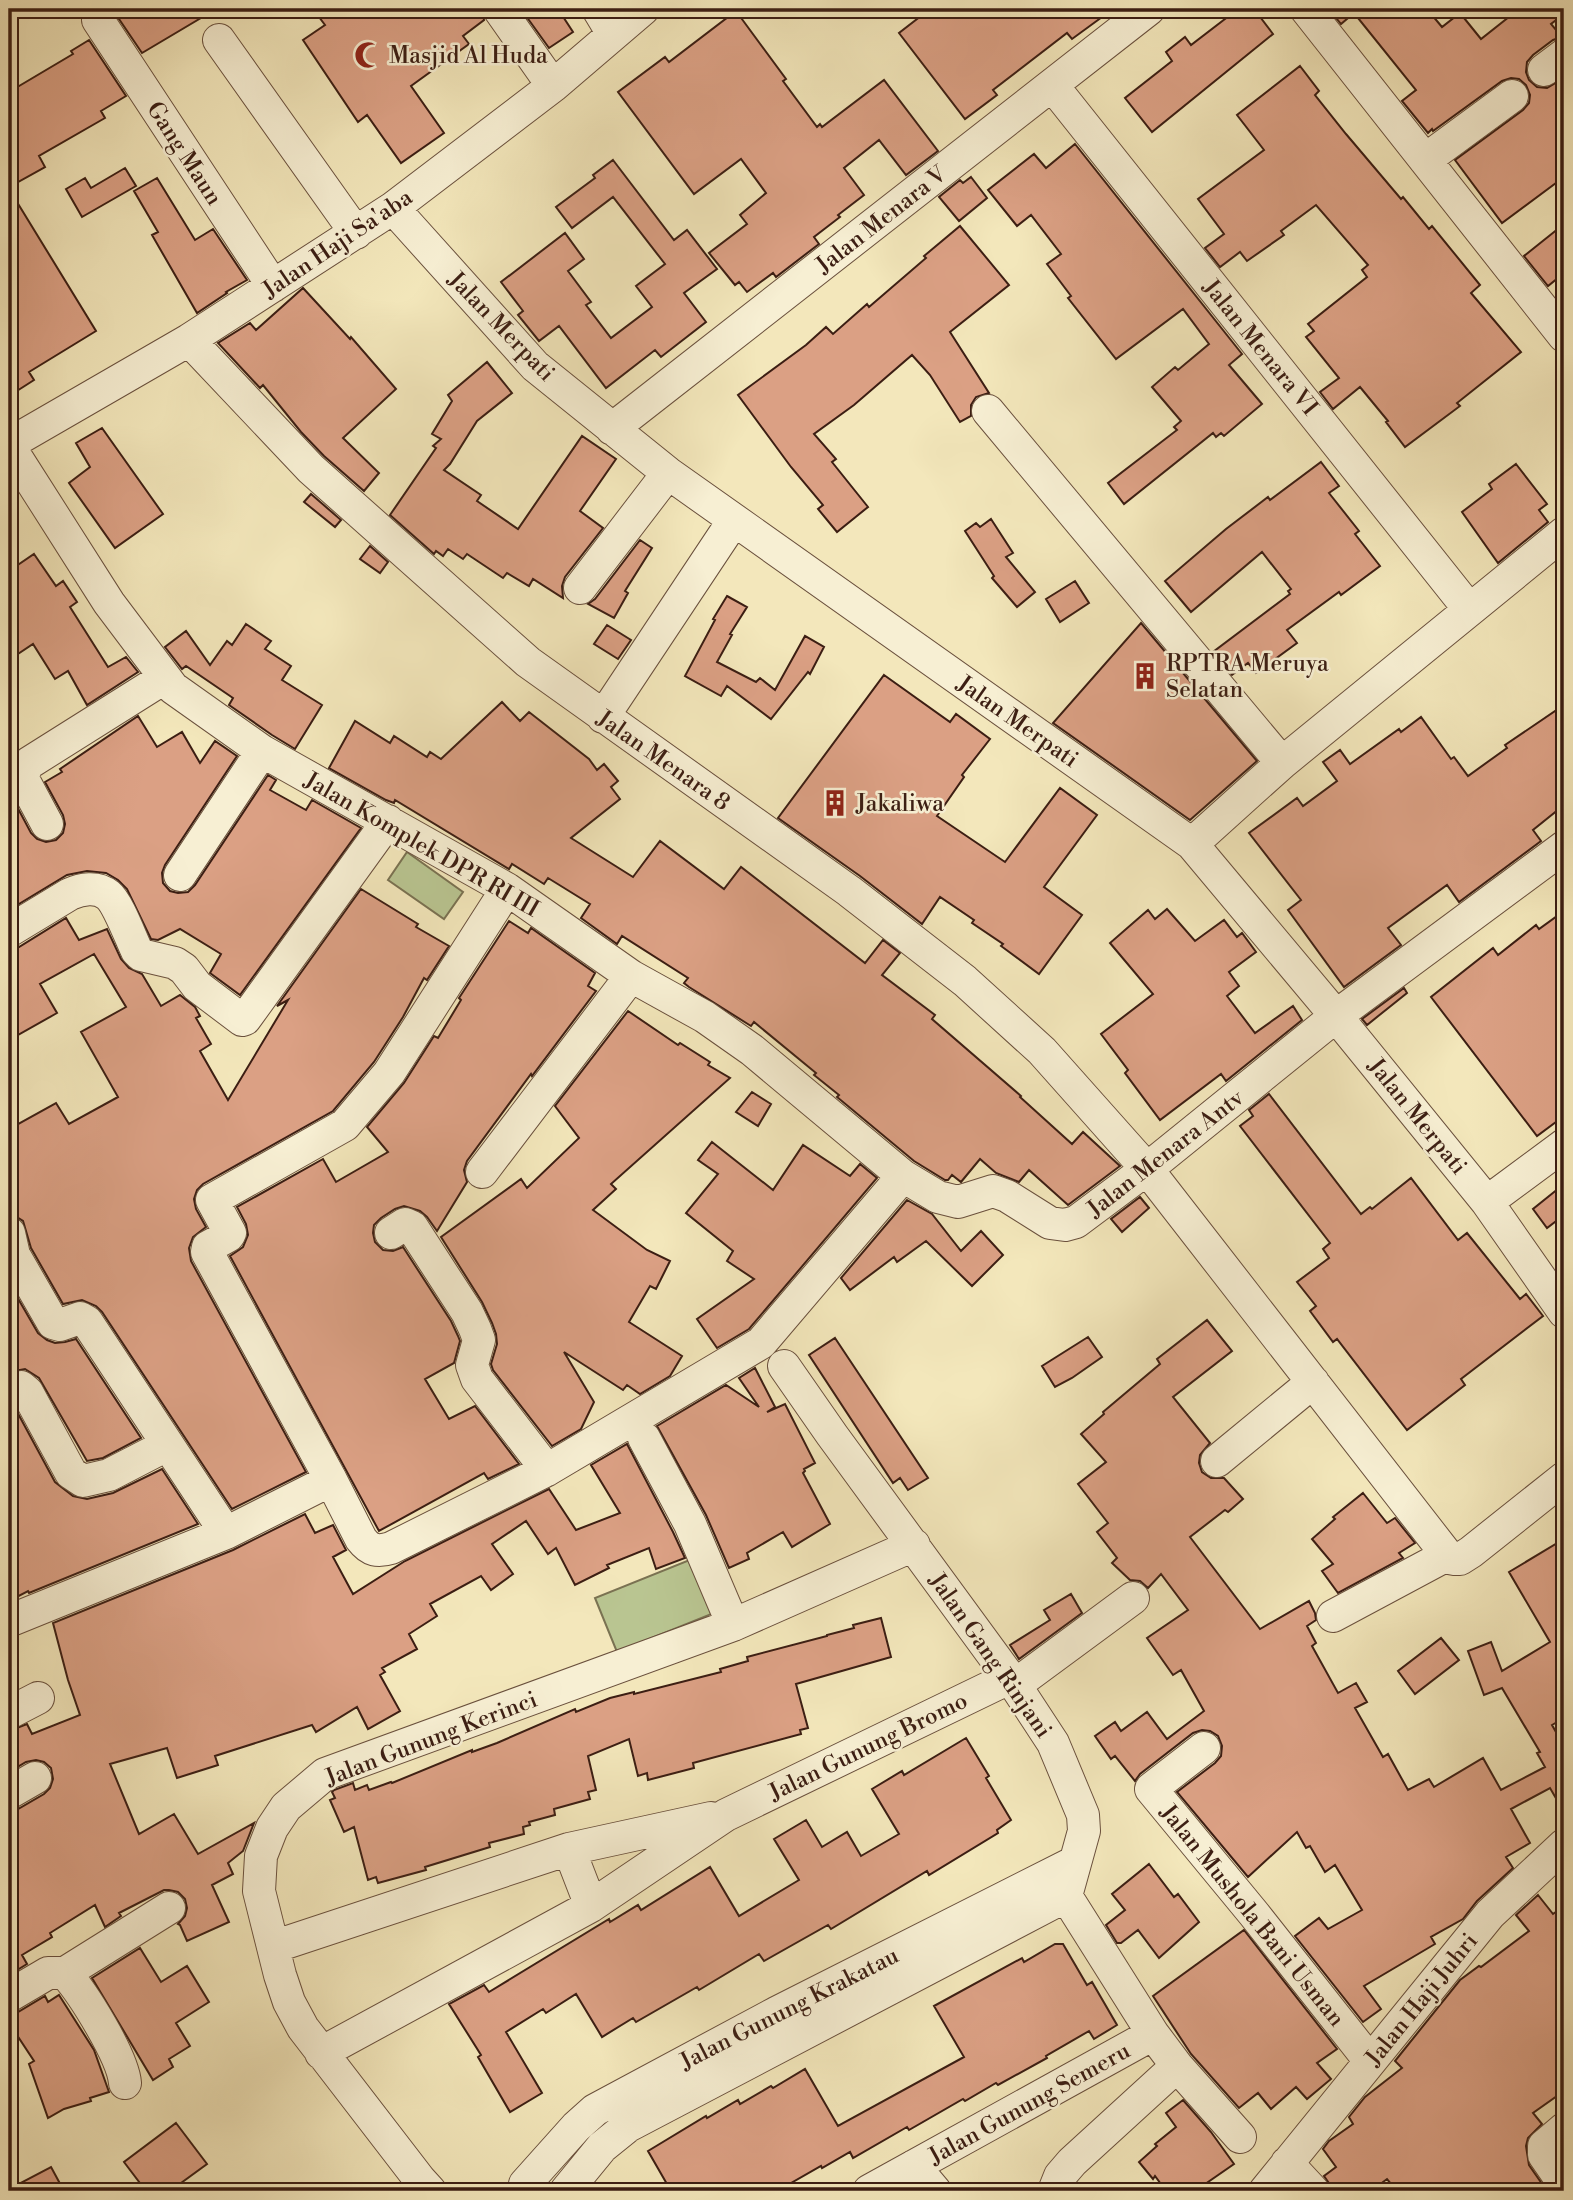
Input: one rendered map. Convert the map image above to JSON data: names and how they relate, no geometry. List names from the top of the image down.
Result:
{
  "streets": {
    "street": [
      "Gang Maun",
      "Jalan Menara V",
      "Jalan Haji Sa'aba",
      "Jalan Merpati",
      "Jalan Menara VI",
      "Jalan Menara 8",
      "Jalan Komplek DPR RI III",
      "Jalan Menara Antv",
      "Jalan Gang Rinjani",
      "Jalan Gunung Kerinci",
      "Jalan Gunung Bromo",
      "Jalan Mushola Bani Usman",
      "Jalan Haji Juhri",
      "Jalan Gunung Krakatau",
      "Jalan Gunung Semeru"
    ]
  },
  "crossings": [
    ["Gang Maun", "Jalan Haji Sa'aba"],
    ["Jalan Menara V", "Jalan Merpati"],
    ["Jalan Menara V", "Jalan Menara VI"],
    ["Jalan Haji Sa'aba", "Jalan Merpati"],
    ["Jalan Haji Sa'aba", "Jalan Menara 8"],
    ["Jalan Haji Sa'aba", "Jalan Komplek DPR RI III"],
    ["Jalan Merpati", "Jalan Menara Antv"],
    ["Jalan Menara 8", "Jalan Menara Antv"],
    ["Jalan Komplek DPR RI III", "Jalan Menara Antv"],
    ["Jalan Gang Rinjani", "Jalan Gunung Kerinci"],
    ["Jalan Gang Rinjani", "Jalan Gunung Bromo"],
    ["Jalan Gang Rinjani", "Jalan Gunung Krakatau"],
    ["Jalan Gunung Kerinci", "Jalan Gunung Bromo"],
    ["Jalan Mushola Bani Usman", "Jalan Haji Juhri"]
  ],
  "places": {
    "mosque": ["Masjid Al Huda"],
    "building": ["RPTRA Meruya Selatan", "Jakaliwa"]
  }
}
